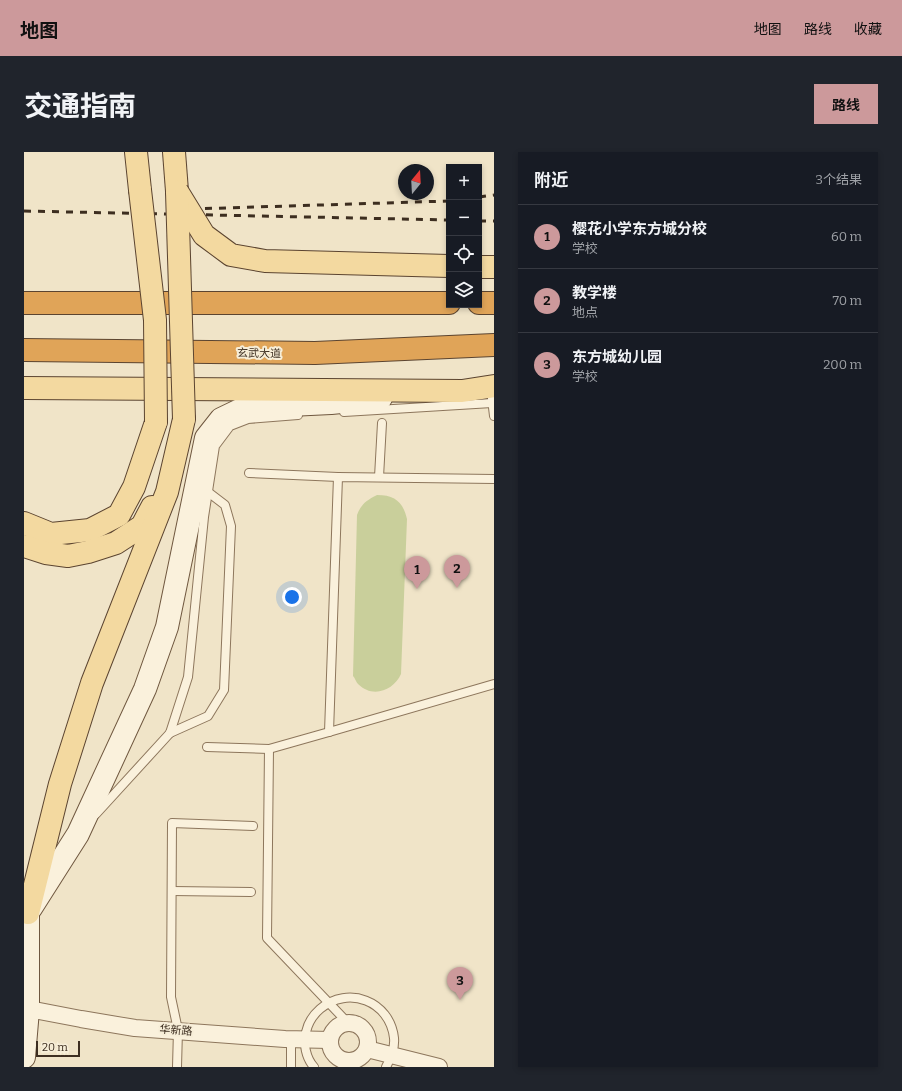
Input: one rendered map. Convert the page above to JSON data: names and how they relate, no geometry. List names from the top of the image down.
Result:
{
  "streets": {
    "highway": ["玄武大道"],
    "street": ["华新路"]
  },
  "scale_bar": "20 m",
  "north": "top",
  "page": {
    "header": "地图",
    "nav": ["地图", "路线", "收藏"],
    "title": "交通指南",
    "buttons": "路线",
    "heading": ["附近", "3个结果"],
    "map_buttons": ["+", "−"],
    "list": [
      {
        "mark": "1",
        "name": "樱花小学东方城分校",
        "note": "学校",
        "value": "60 m"
      },
      {
        "mark": "2",
        "name": "教学楼",
        "note": "地点",
        "value": "70 m"
      },
      {
        "mark": "3",
        "name": "东方城幼儿园",
        "note": "学校",
        "value": "200 m"
      }
    ],
    "pins": ["2", "1", "3"],
    "scale": "20 m"
  }
}
